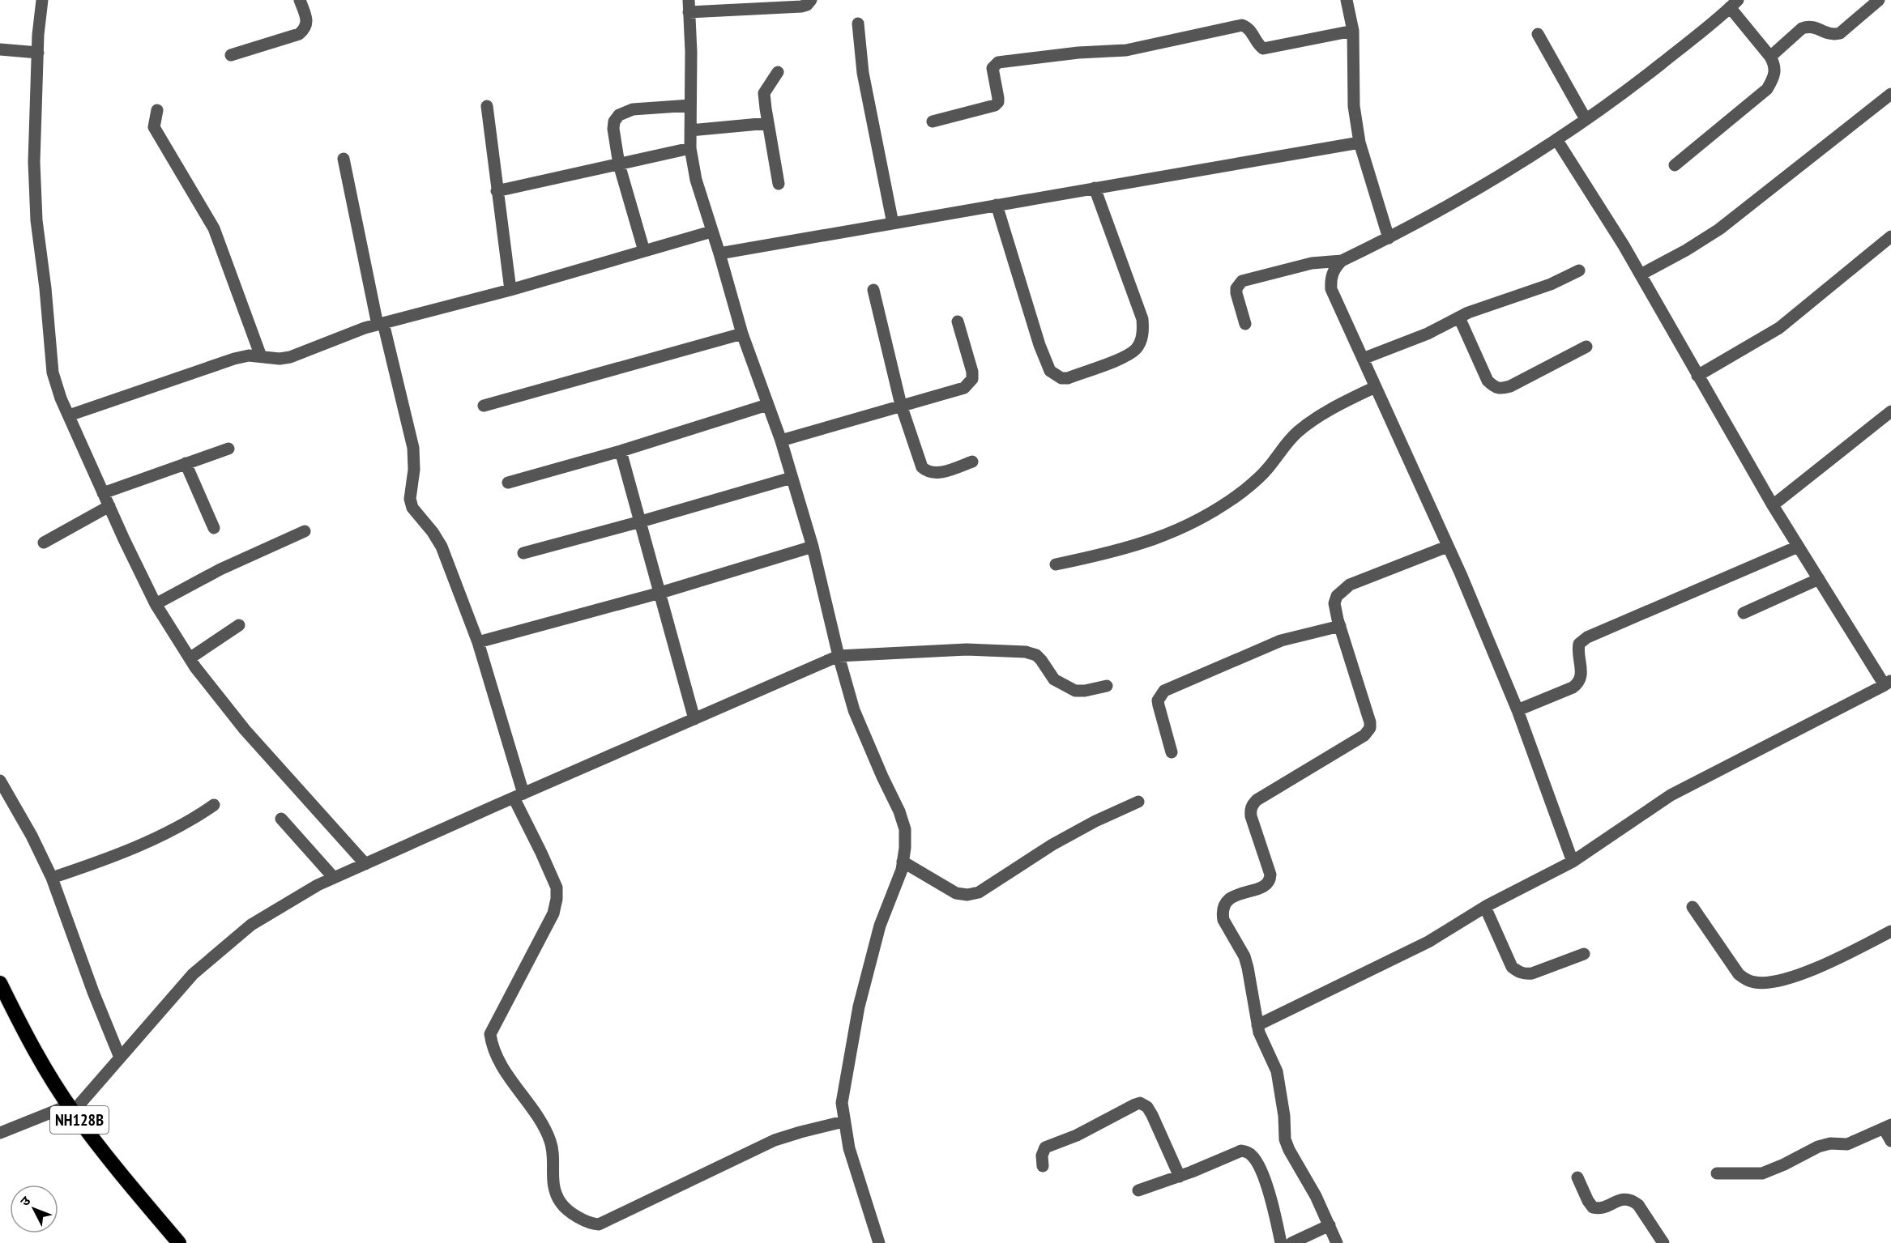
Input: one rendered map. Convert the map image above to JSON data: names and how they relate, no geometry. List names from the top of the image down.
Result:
{
  "streets": {
    "highway": ["NH128B"]
  },
  "north": "top left"
}
